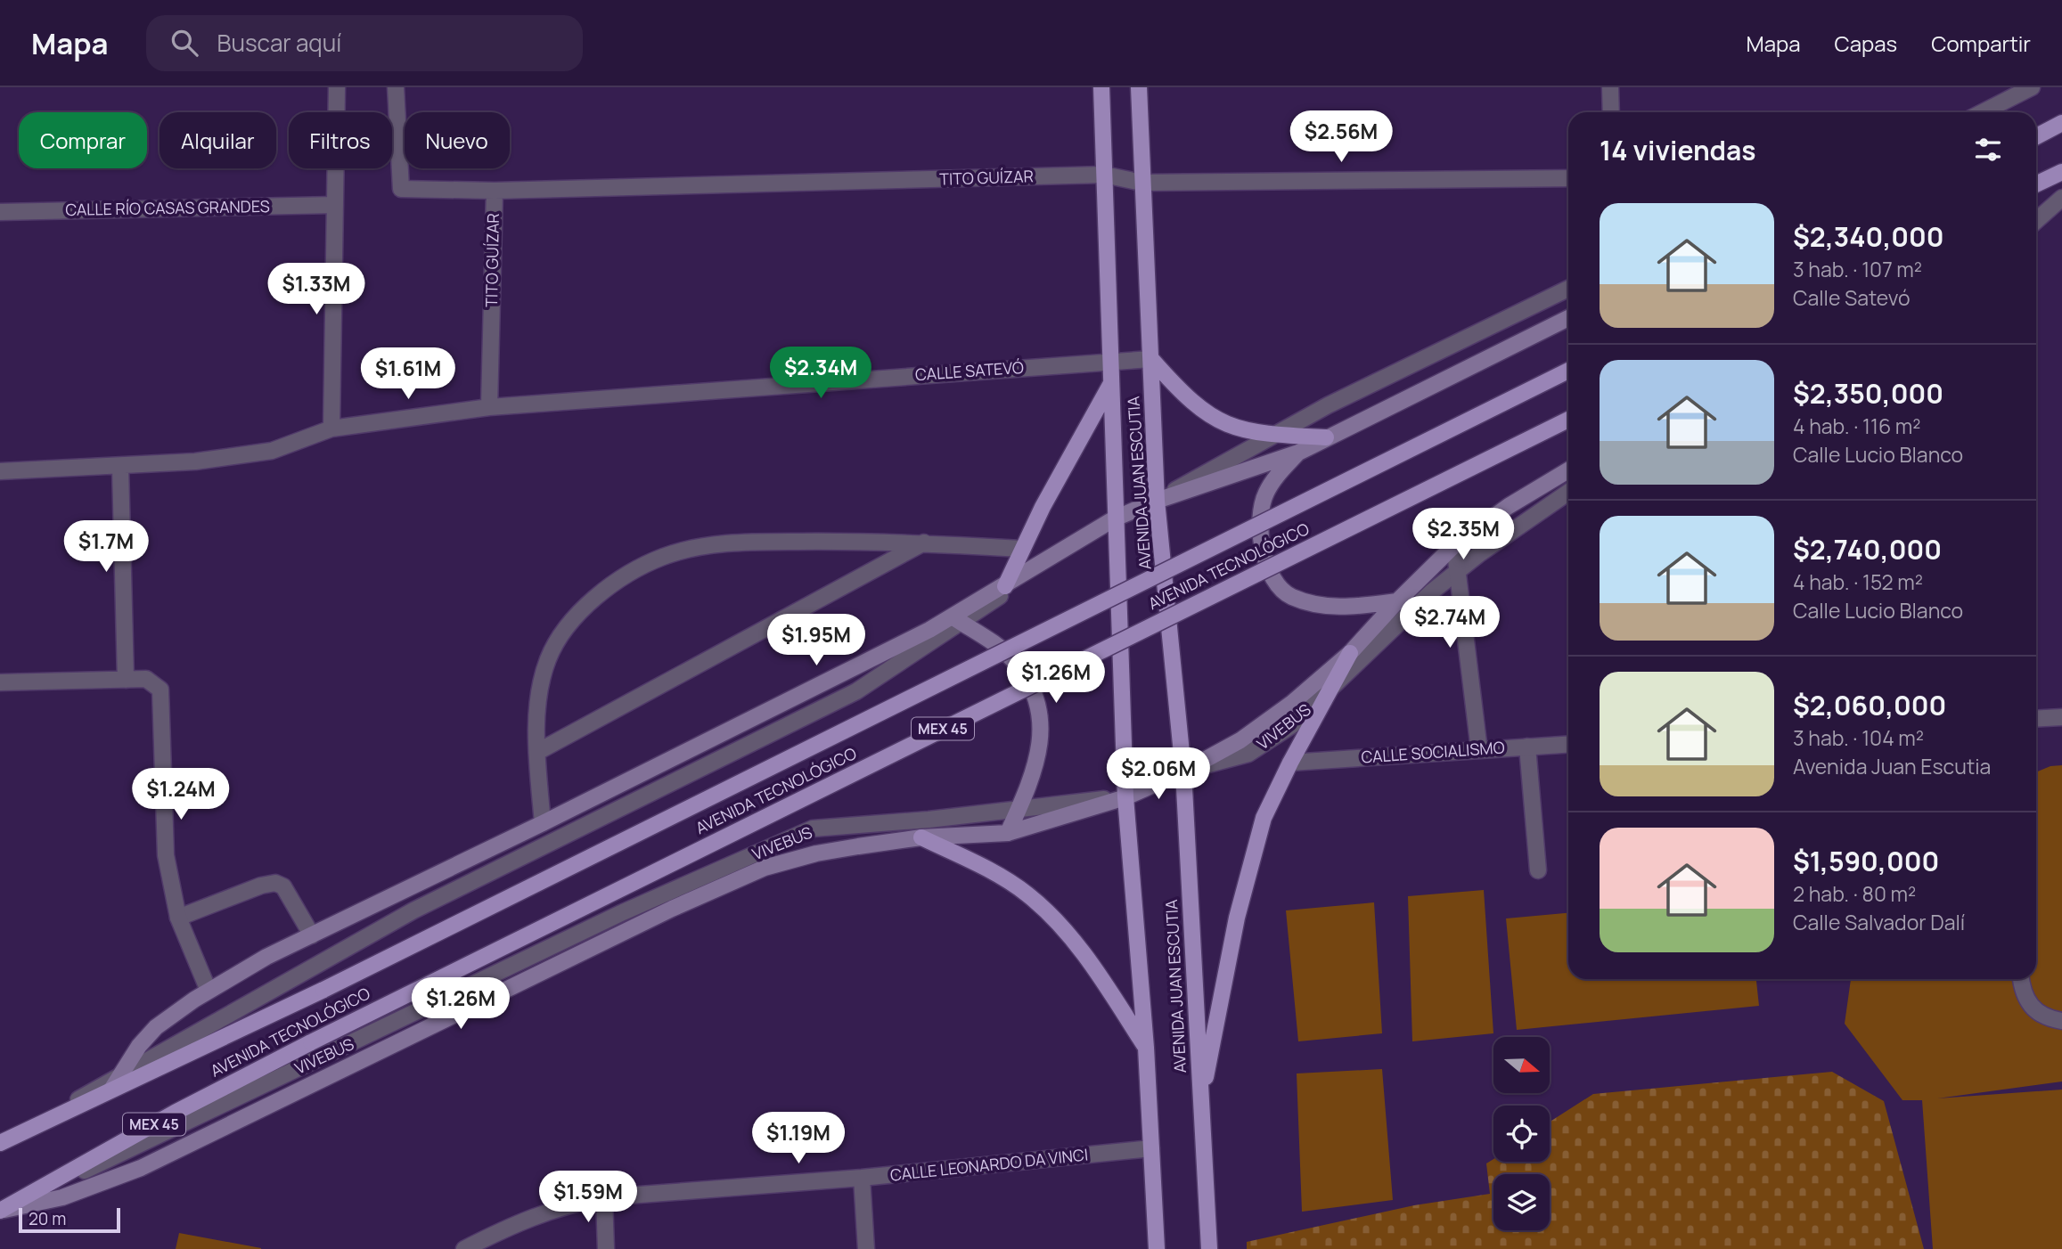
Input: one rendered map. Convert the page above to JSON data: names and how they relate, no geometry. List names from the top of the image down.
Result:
{
  "streets": {
    "main road": ["AVENIDA JUAN ESCUTIA", "AVENIDA TECNOLÓGICO", "MEX 45"],
    "street": [
      "TITO GUÍZAR",
      "CALLE RÍO CASAS GRANDES",
      "CALLE SATEVÓ",
      "VIVEBUS",
      "CALLE SOCIALISMO",
      "CALLE LEONARDO DA VINCI"
    ]
  },
  "crossings": [
    ["TITO GUÍZAR", "CALLE SATEVÓ"],
    ["TITO GUÍZAR", "AVENIDA JUAN ESCUTIA"],
    ["CALLE SATEVÓ", "AVENIDA JUAN ESCUTIA"],
    ["AVENIDA JUAN ESCUTIA", "VIVEBUS"],
    ["AVENIDA JUAN ESCUTIA", "CALLE LEONARDO DA VINCI"],
    ["AVENIDA TECNOLÓGICO", "VIVEBUS"]
  ],
  "scale_bar": "20 m",
  "north": "right",
  "page": {
    "header": "Mapa",
    "search": "Buscar aquí",
    "nav": ["Mapa", "Capas", "Compartir"],
    "price": [
      "$2.56M",
      "$1.33M",
      "$2.34M",
      "$1.61M",
      "$2.35M",
      "$1.7M",
      "$2.74M",
      "$1.95M",
      "$1.26M",
      "$2.06M",
      "$1.24M",
      "$1.26M",
      "$1.19M",
      "$1.59M"
    ],
    "chip": [
      "Comprar",
      "Alquilar",
      "Filtros",
      "Nuevo"
    ],
    "heading": "14 viviendas",
    "list": [
      {
        "name": "$2,340,000",
        "note": "3 hab. · 107 m² · Calle Satevó"
      },
      {
        "name": "$2,350,000",
        "note": "4 hab. · 116 m² · Calle Lucio Blanco"
      },
      {
        "name": "$2,740,000",
        "note": "4 hab. · 152 m² · Calle Lucio Blanco"
      },
      {
        "name": "$2,060,000",
        "note": "3 hab. · 104 m² · Avenida Juan Escutia"
      },
      {
        "name": "$1,590,000",
        "note": "2 hab. · 80 m² · Calle Salvador Dalí"
      }
    ],
    "scale": "20 m"
  }
}
